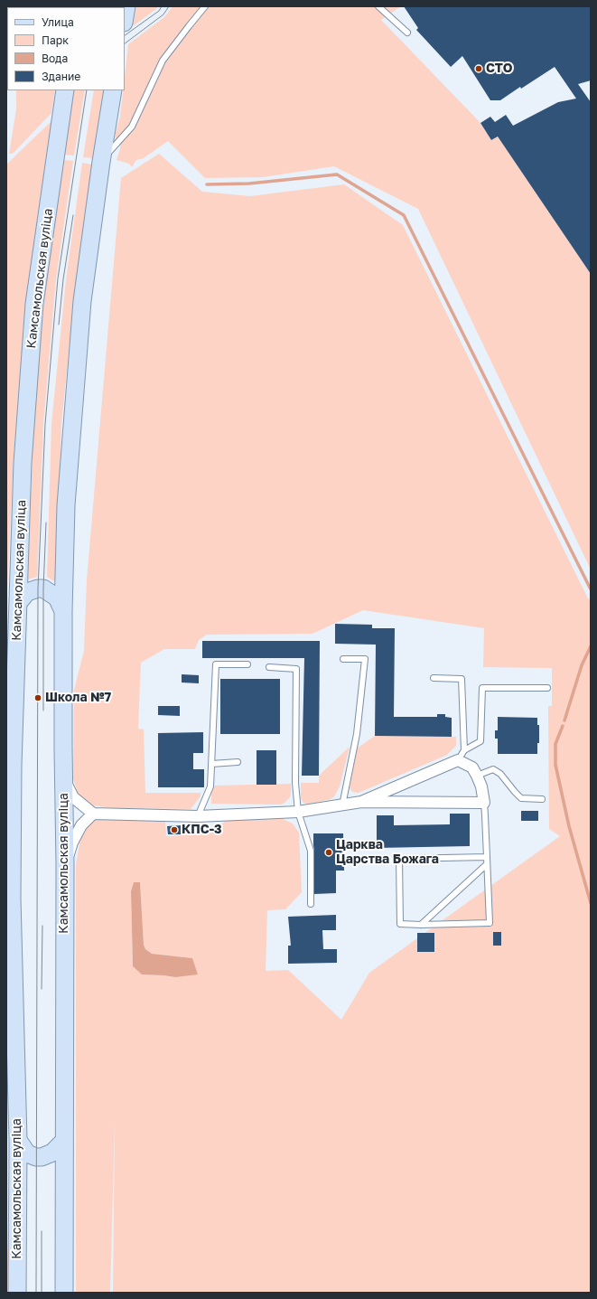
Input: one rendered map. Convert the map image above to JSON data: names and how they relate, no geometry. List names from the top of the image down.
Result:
{
  "streets": {
    "main road": ["Камсамольская вуліца"]
  },
  "places": [
    "СТО",
    "Школа №7",
    "КПС-3",
    "Царква Царства Божага"
  ],
  "legend": [
    "Улица",
    "Парк",
    "Вода",
    "Здание"
  ]
}
